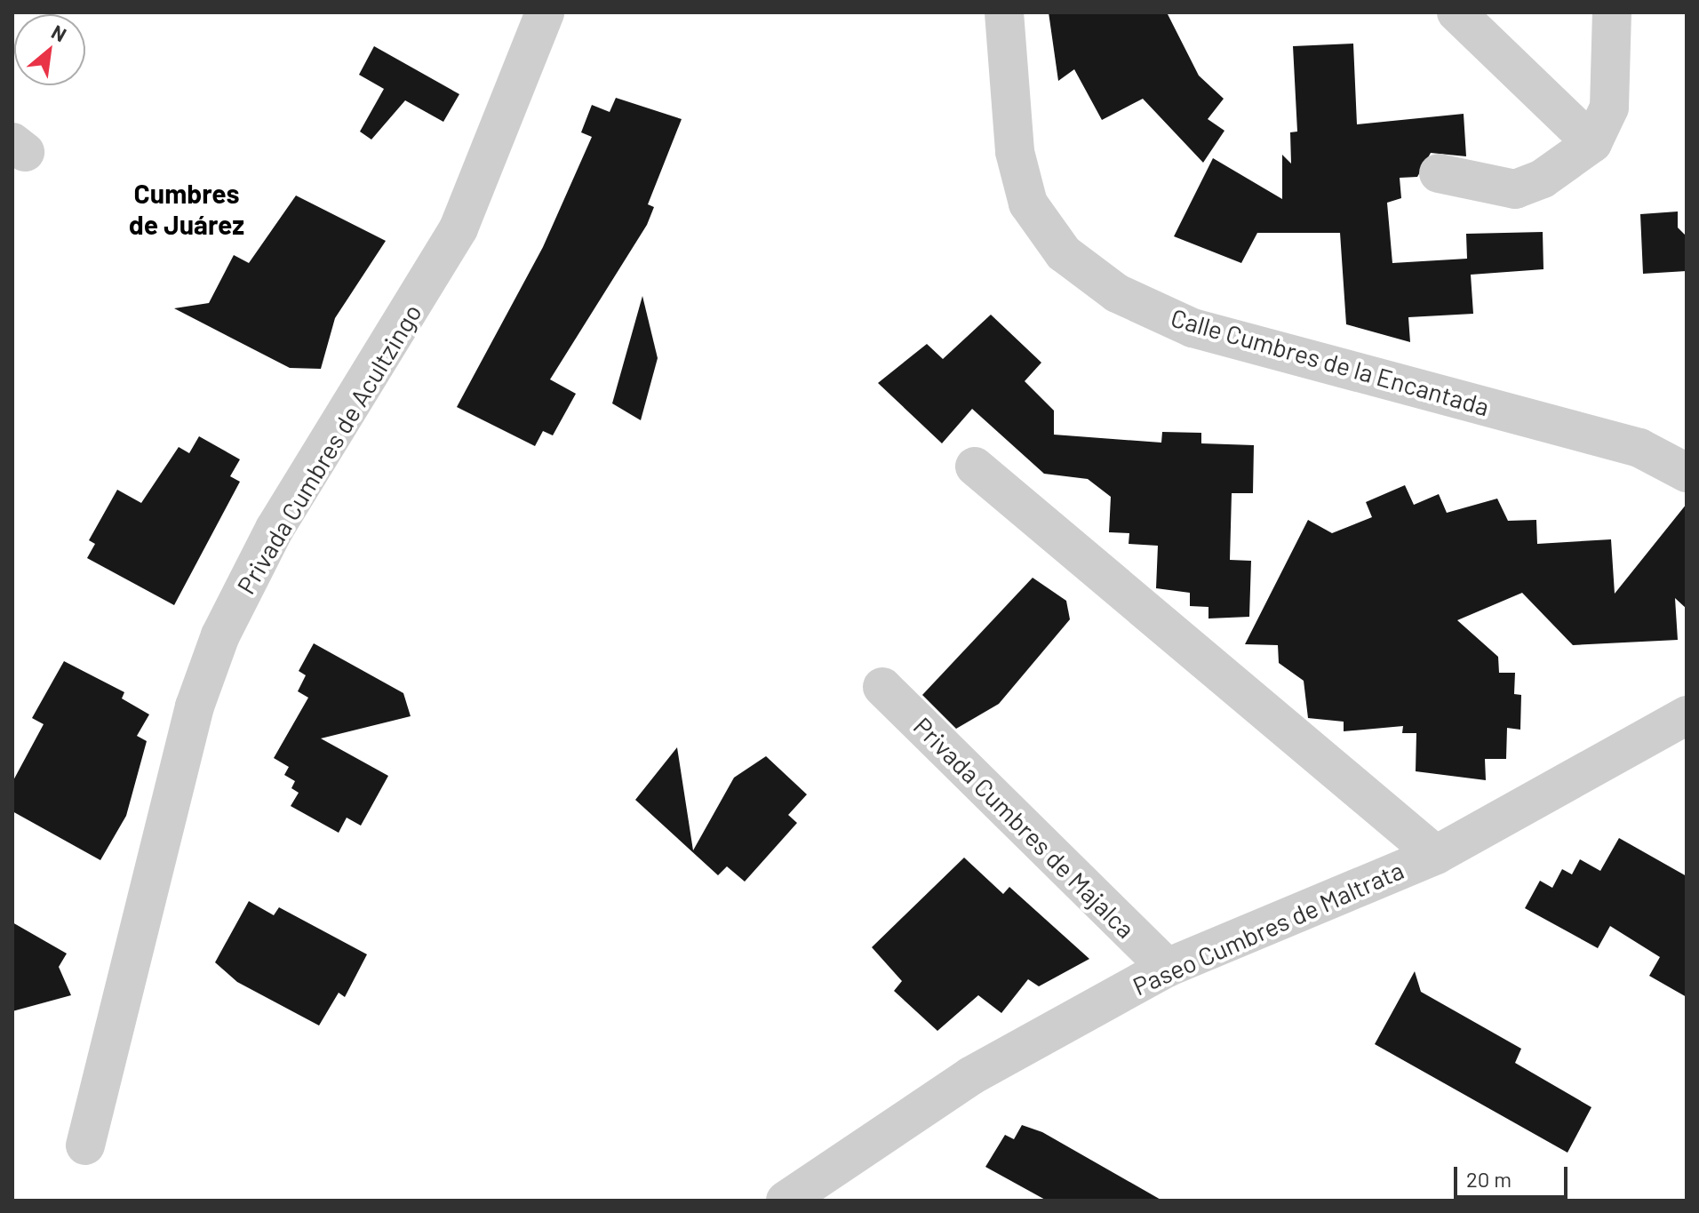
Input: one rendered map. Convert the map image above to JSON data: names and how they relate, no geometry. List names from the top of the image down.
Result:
{
  "streets": {
    "street": [
      "Calle Cumbres de la Encantada",
      "Privada Cumbres de Acultzingo",
      "Privada Cumbres de Majalca",
      "Paseo Cumbres de Maltrata"
    ]
  },
  "crossings": [
    ["Privada Cumbres de Majalca", "Paseo Cumbres de Maltrata"]
  ],
  "districts": ["Cumbres de Juárez"],
  "scale_bar": "20 m",
  "north": "top right"
}
